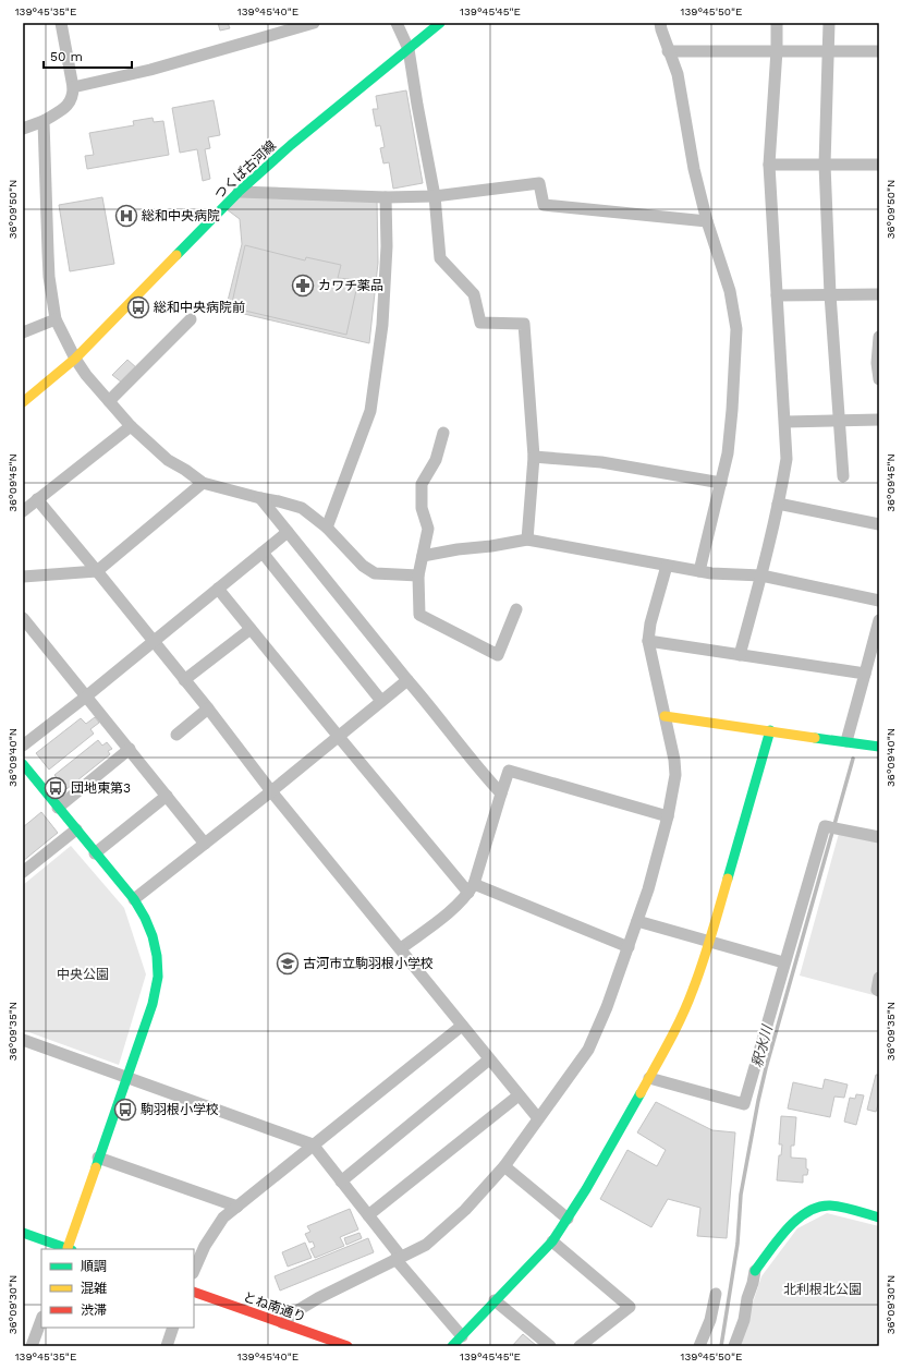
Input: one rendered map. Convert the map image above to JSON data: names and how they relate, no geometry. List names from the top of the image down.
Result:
{
  "streets": {
    "street": ["つくば古河線", "とね南通り"]
  },
  "water": ["釈水川"],
  "parks": ["中央公園", "北利根北公園"],
  "places": {
    "hospital": ["総和中央病院"],
    "pharmacy": ["カワチ薬品"],
    "bus stop": ["総和中央病院前", "団地東第3", "駒羽根小学校"],
    "school or university": ["古河市立駒羽根小学校"]
  },
  "legend": ["順調", "混雑", "渋滞"],
  "scale_bar": "50 m",
  "coordinates": [
    "139°45'35\"E",
    "139°45'40\"E",
    "139°45'45\"E",
    "139°45'50\"E",
    "36°09'50\"N",
    "36°09'45\"N",
    "36°09'40\"N",
    "36°09'35\"N",
    "36°09'30\"N"
  ]
}
